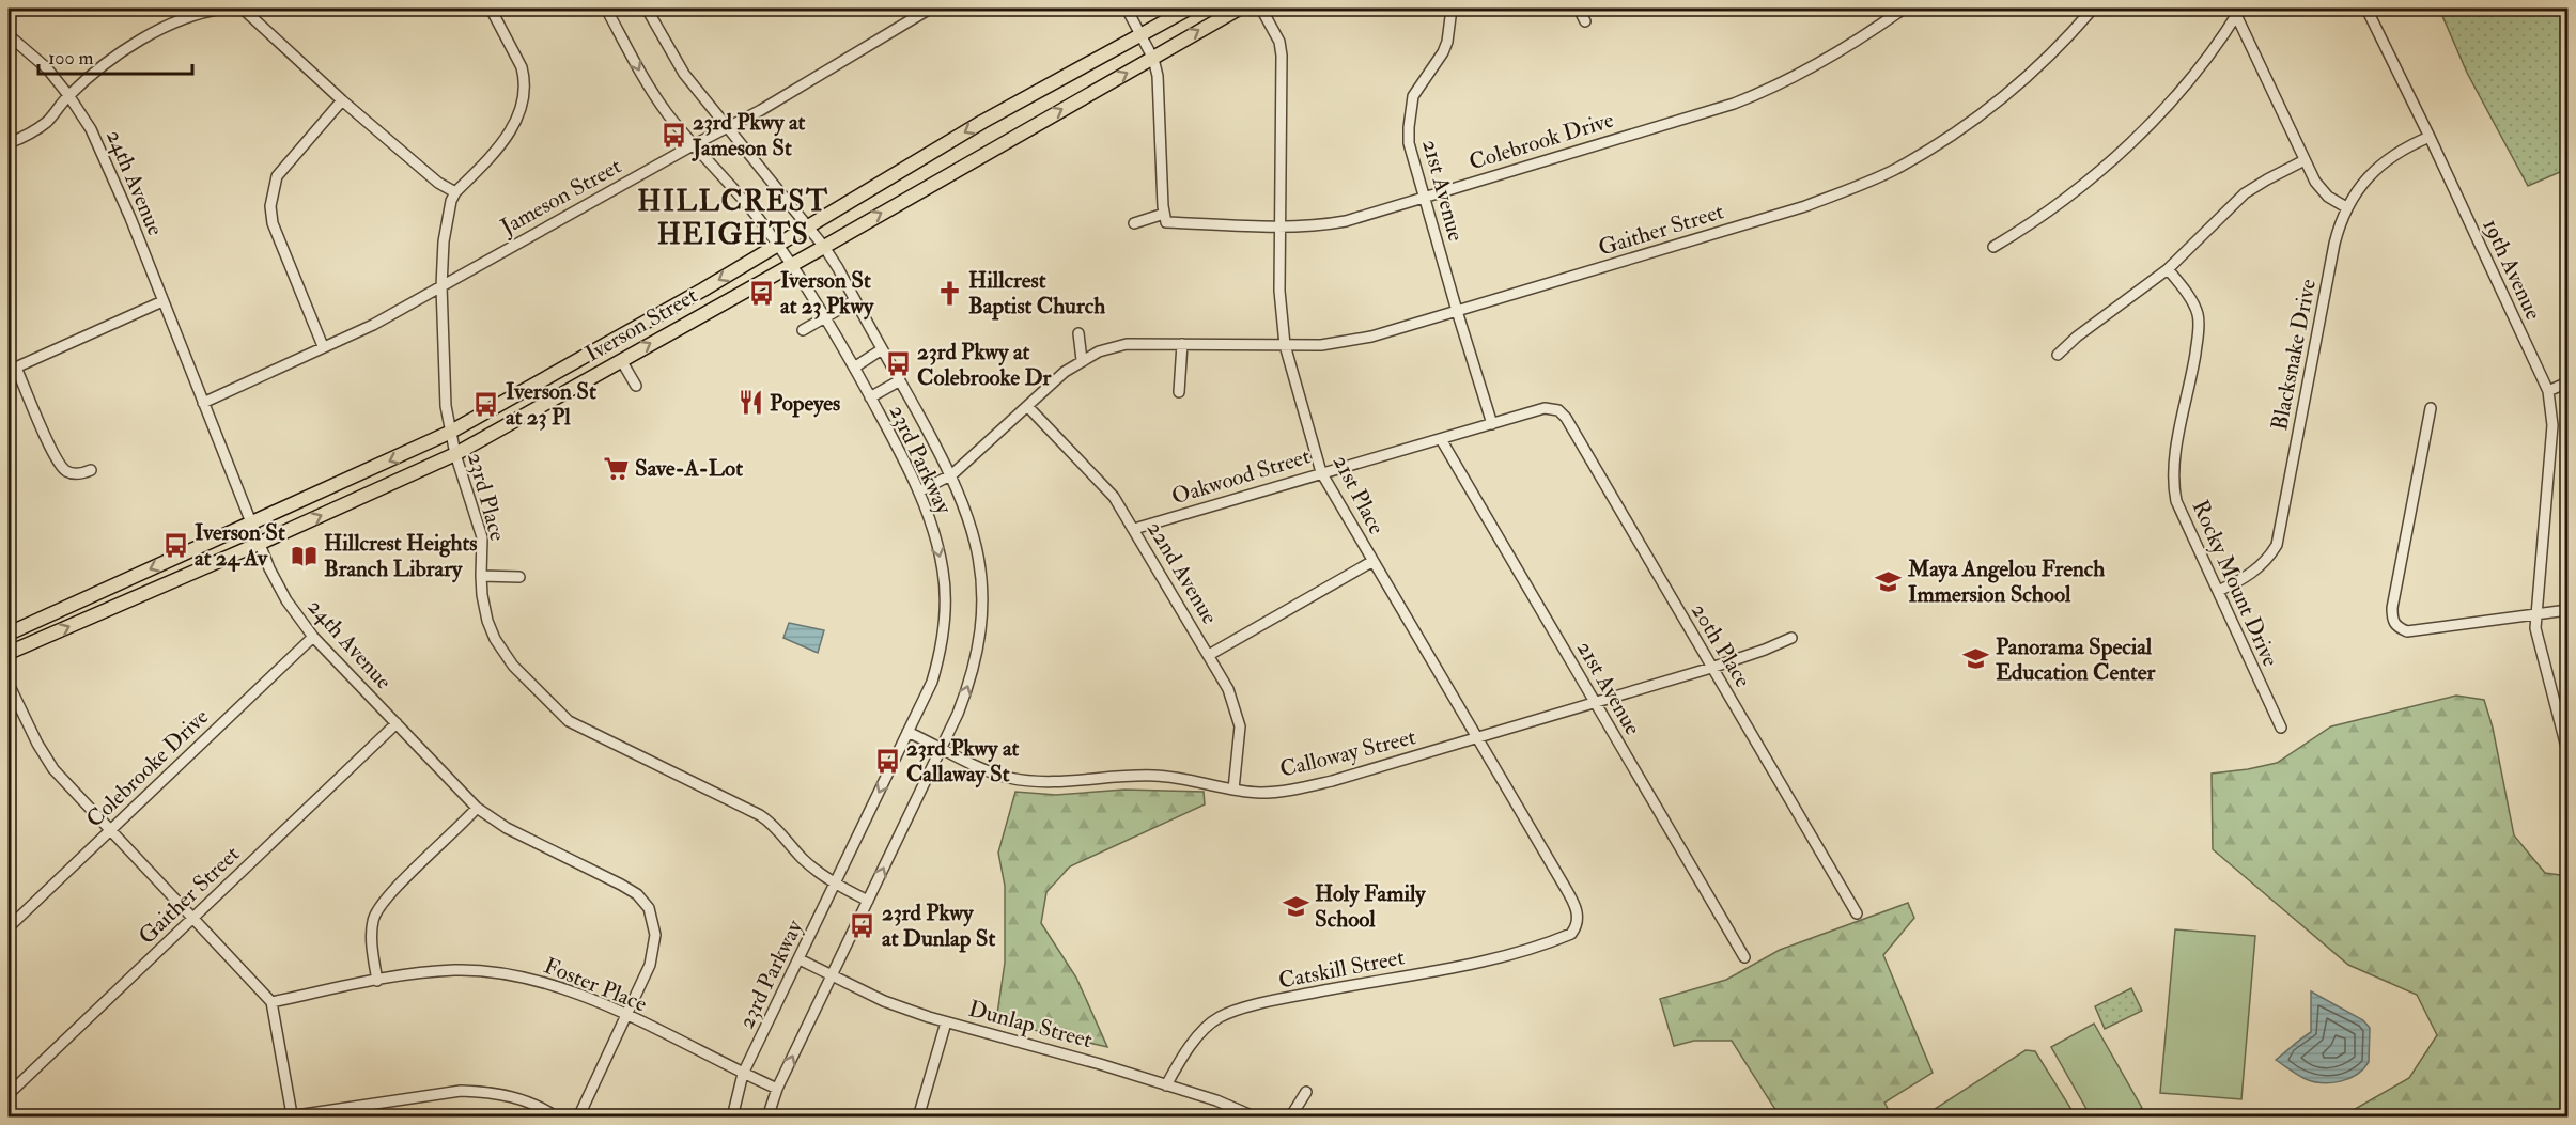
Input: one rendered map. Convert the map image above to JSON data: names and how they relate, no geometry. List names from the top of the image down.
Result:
{
  "streets": {
    "main road": ["Iverson Street"],
    "street": [
      "Colebrook Drive",
      "24th Avenue",
      "21st Avenue",
      "Jameson Street",
      "Gaither Street",
      "19th Avenue",
      "Blacksnake Drive",
      "23rd Parkway",
      "Oakwood Street",
      "21st Place",
      "23rd Place",
      "22nd Avenue",
      "Rocky Mount Drive",
      "20th Place",
      "Calloway Street",
      "Colebrooke Drive",
      "Catskill Street",
      "Foster Place",
      "Dunlap Street"
    ]
  },
  "crossings": [
    ["Colebrook Drive", "21st Avenue"],
    ["Colebrook Drive", "21st Place"],
    ["24th Avenue", "Jameson Street"],
    ["24th Avenue", "Gaither Street"],
    ["24th Avenue", "Iverson Street"],
    ["24th Avenue", "Colebrooke Drive"],
    ["24th Avenue", "Foster Place"],
    ["21st Avenue", "Gaither Street"],
    ["21st Avenue", "Oakwood Street"],
    ["21st Avenue", "Calloway Street"],
    ["Jameson Street", "23rd Parkway"],
    ["Jameson Street", "23rd Place"],
    ["Gaither Street", "23rd Parkway"],
    ["Gaither Street", "21st Place"],
    ["Gaither Street", "22nd Avenue"],
    ["19th Avenue", "Blacksnake Drive"],
    ["Iverson Street", "23rd Parkway"],
    ["Iverson Street", "23rd Place"],
    ["Blacksnake Drive", "Rocky Mount Drive"],
    ["23rd Parkway", "23rd Place"],
    ["23rd Parkway", "Calloway Street"],
    ["23rd Parkway", "Foster Place"],
    ["23rd Parkway", "Dunlap Street"],
    ["Oakwood Street", "21st Place"],
    ["Oakwood Street", "22nd Avenue"],
    ["Oakwood Street", "20th Place"],
    ["21st Place", "Calloway Street"],
    ["21st Place", "Catskill Street"],
    ["22nd Avenue", "Calloway Street"],
    ["20th Place", "Calloway Street"],
    ["Catskill Street", "Dunlap Street"]
  ],
  "districts": ["HILLCREST HEIGHTS"],
  "places": {
    "bus stop": [
      "23rd Pkwy at Jameson St",
      "Iverson St at 23 Pkwy",
      "23rd Pkwy at Colebrooke Dr",
      "Iverson St at 23 Pl",
      "Iverson St at 24 Av",
      "23rd Pkwy at Callaway St",
      "23rd Pkwy at Dunlap St"
    ],
    "church": ["Hillcrest Baptist Church"],
    "restaurant": ["Popeyes"],
    "supermarket": ["Save-A-Lot"],
    "library": ["Hillcrest Heights Branch Library"],
    "school or university": ["Maya Angelou French Immersion School", "Panorama Special Education Center", "Holy Family School"]
  },
  "scale_bar": "100 m"
}
